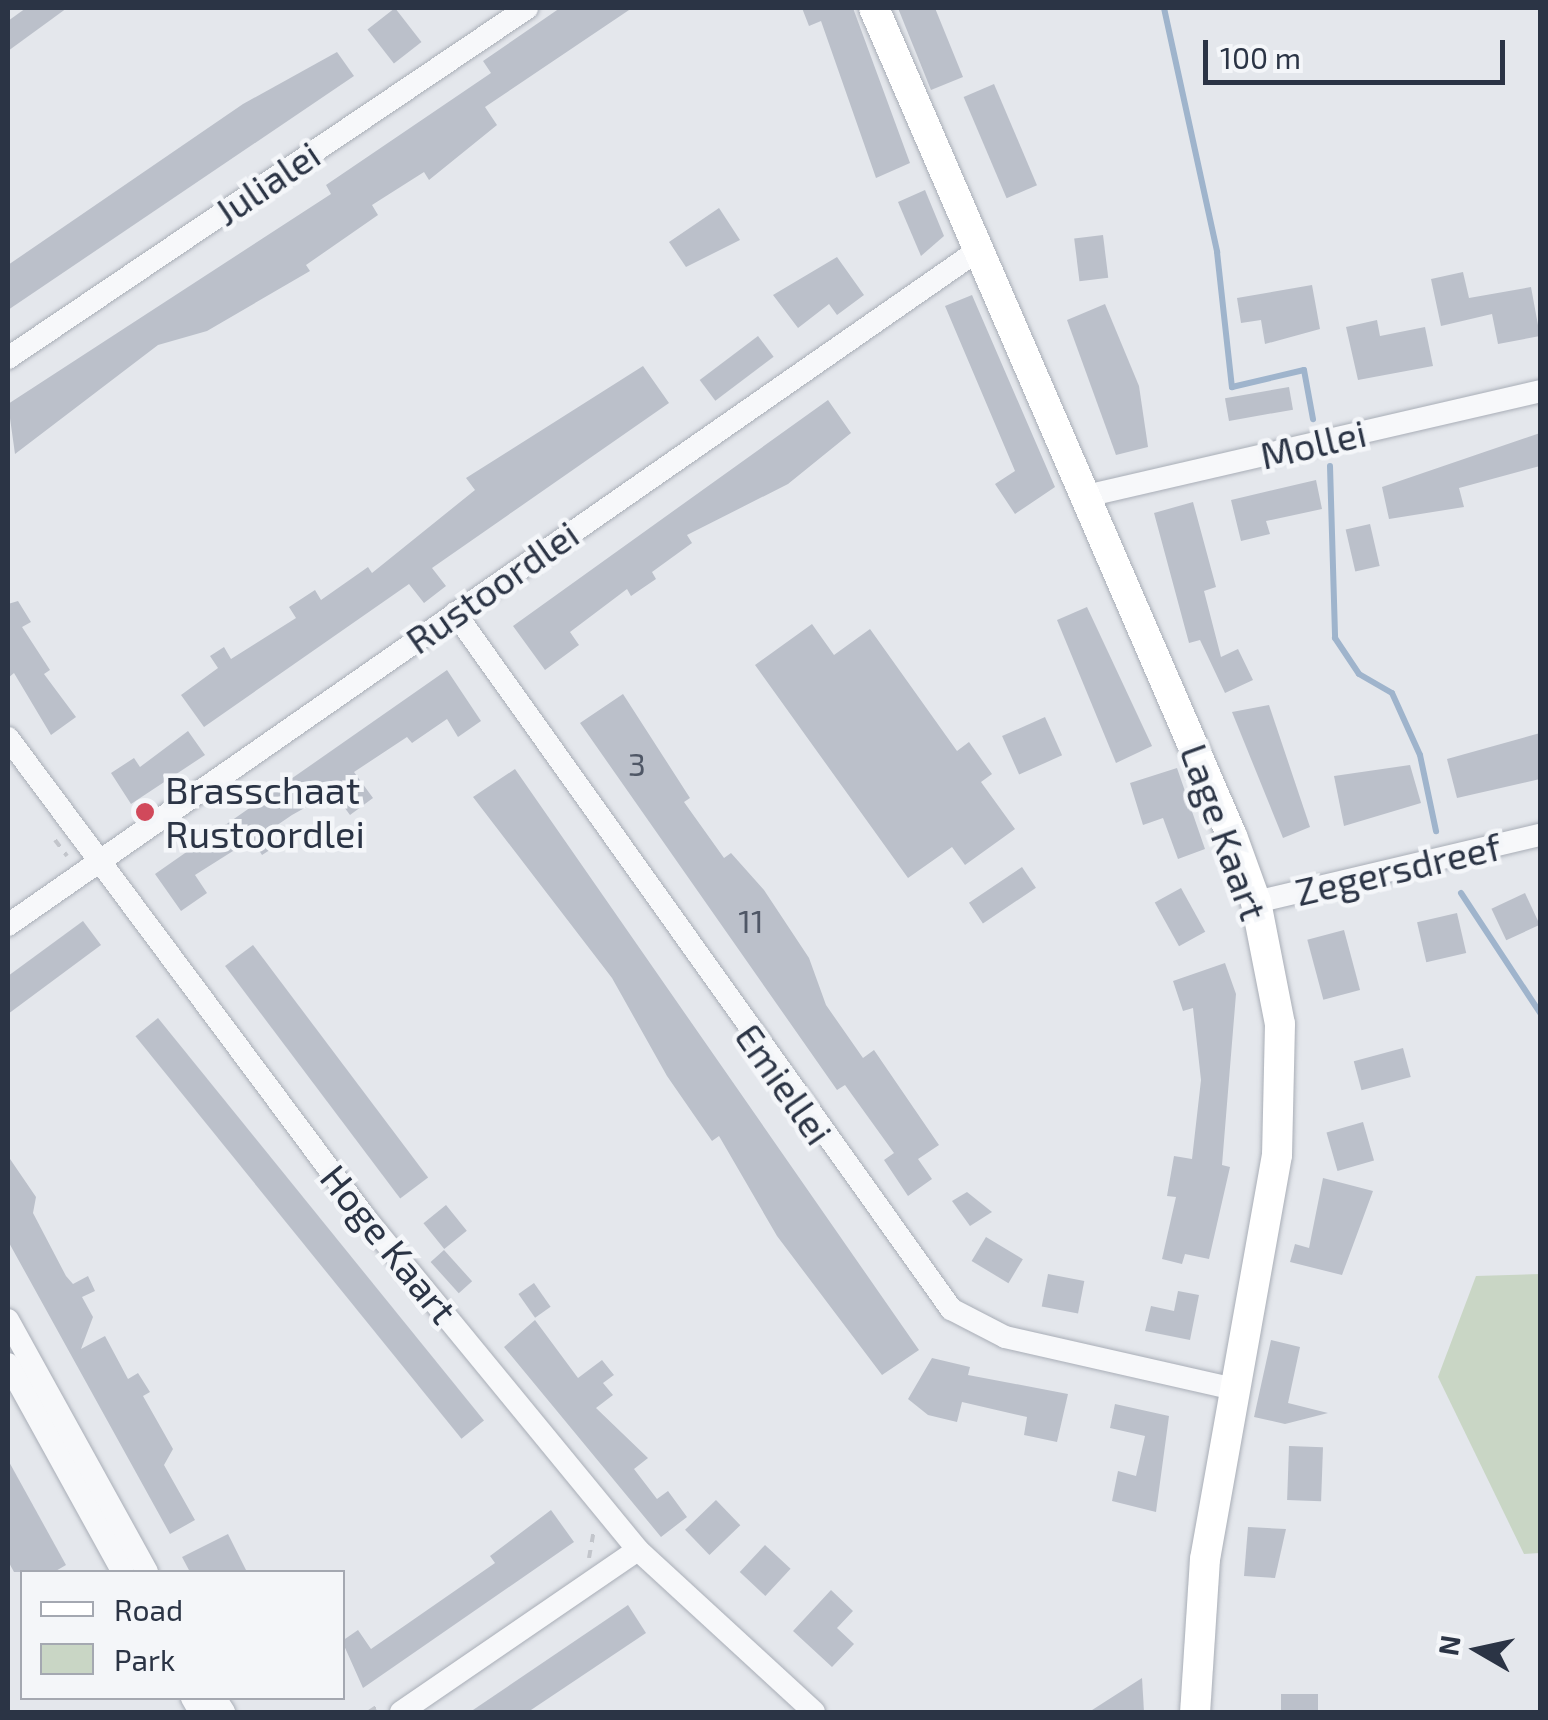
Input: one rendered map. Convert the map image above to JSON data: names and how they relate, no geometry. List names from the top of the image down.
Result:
{
  "streets": {
    "street": [
      "Julialei",
      "Mollei",
      "Rustoordlei",
      "Lage Kaart",
      "Zegersdreef",
      "Emiellei",
      "Hoge Kaart"
    ]
  },
  "crossings": [
    ["Mollei", "Lage Kaart"],
    ["Rustoordlei", "Lage Kaart"],
    ["Rustoordlei", "Emiellei"],
    ["Rustoordlei", "Hoge Kaart"],
    ["Lage Kaart", "Zegersdreef"],
    ["Lage Kaart", "Emiellei"]
  ],
  "places": ["Brasschaat Rustoordlei"],
  "house_numbers": ["3", "11"],
  "legend": ["Road", "Park"],
  "scale_bar": "100 m",
  "north": "left"
}
